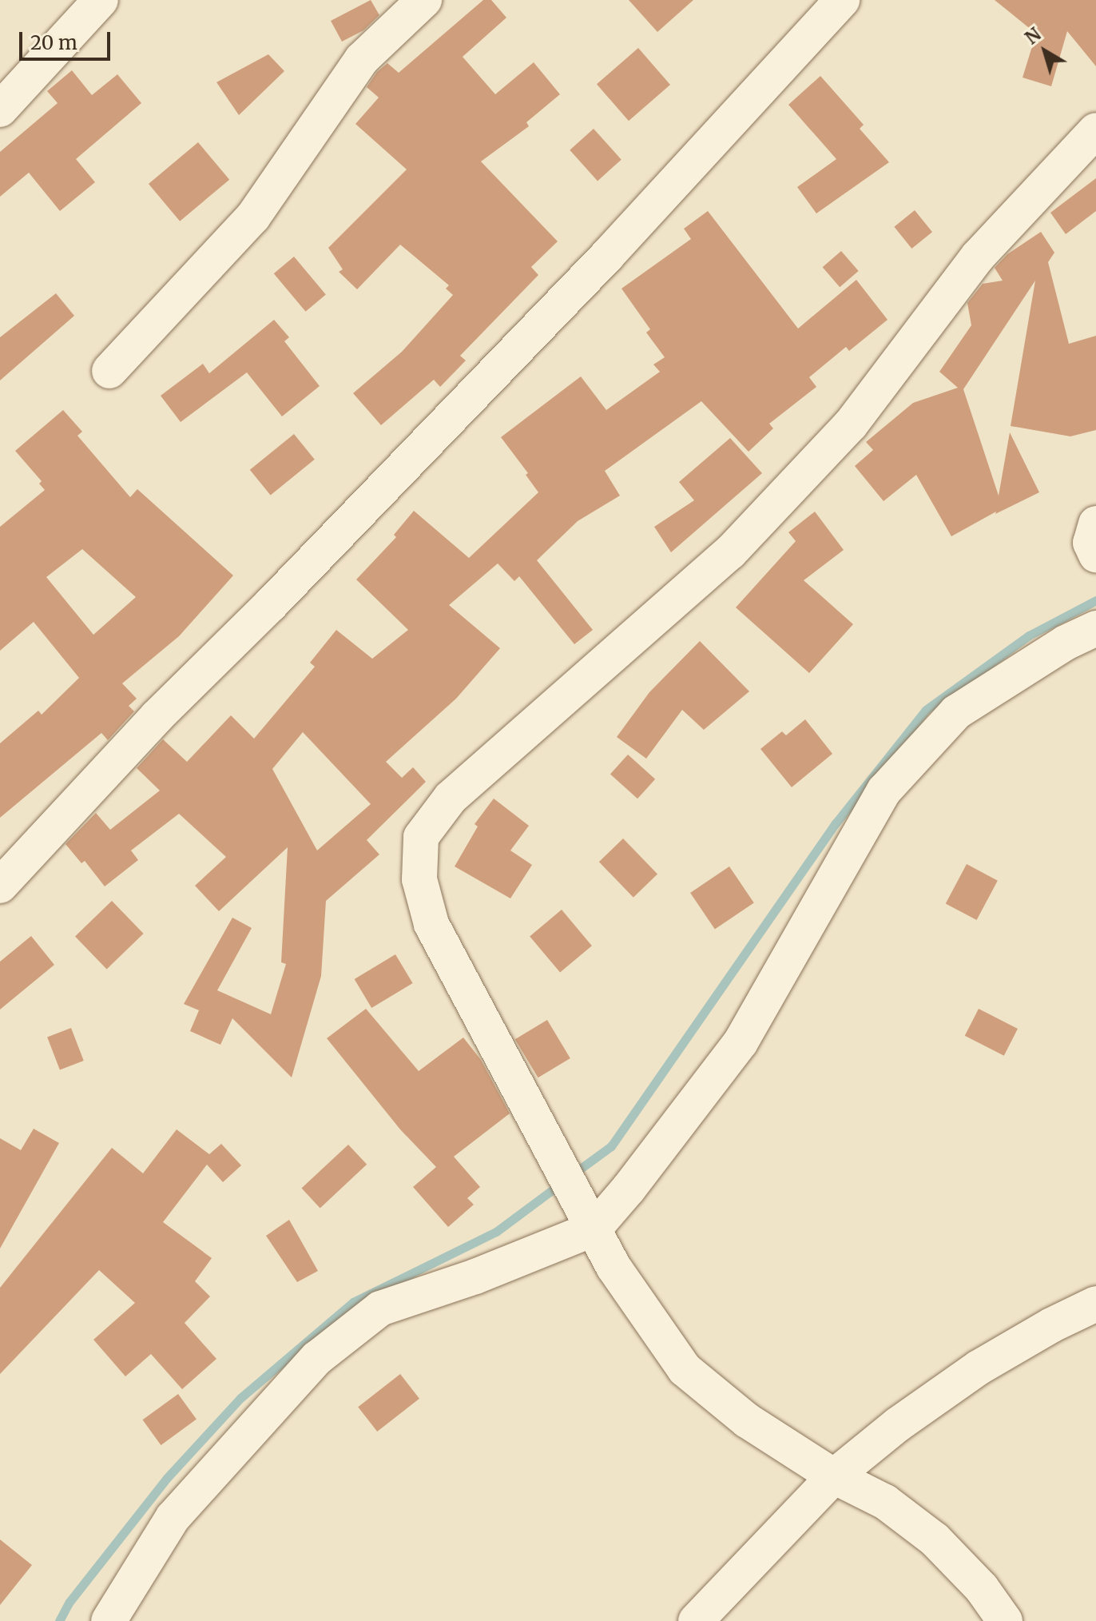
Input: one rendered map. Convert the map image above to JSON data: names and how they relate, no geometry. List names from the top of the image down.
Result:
{
  "scale_bar": "20 m",
  "north": "top left"
}
